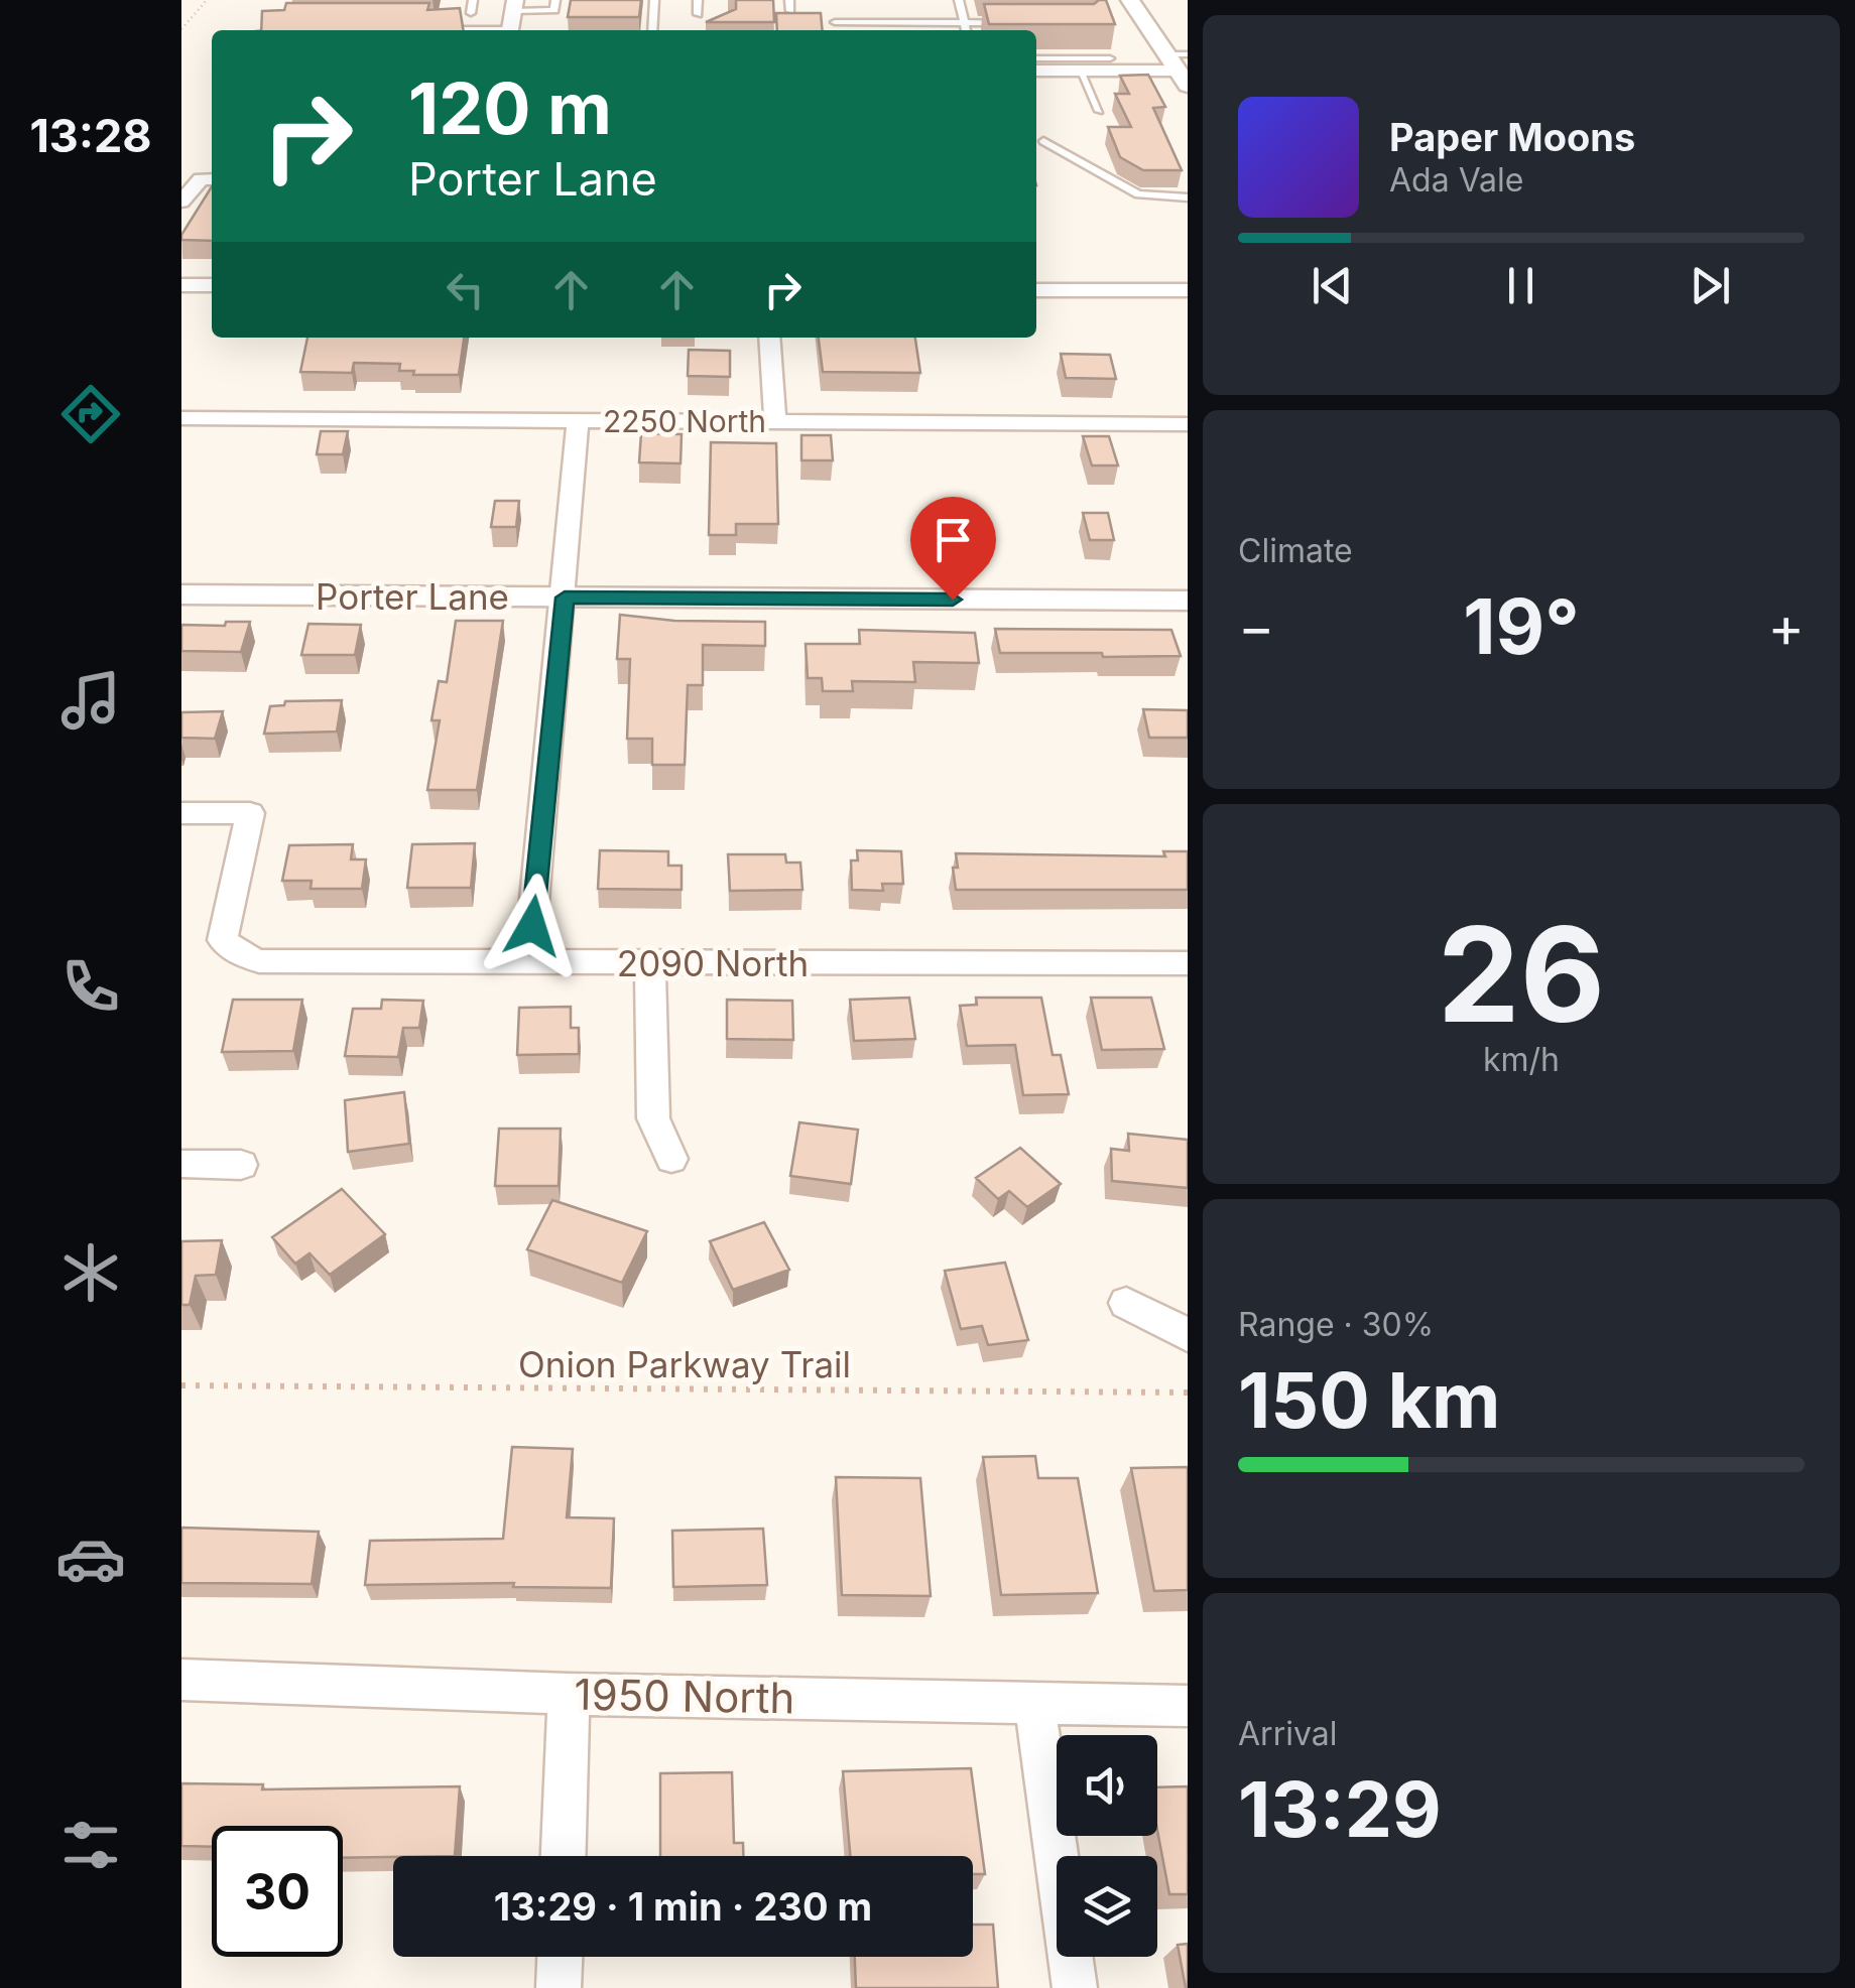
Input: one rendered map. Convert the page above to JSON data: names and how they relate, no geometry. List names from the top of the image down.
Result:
{
  "streets": {
    "street": [
      "2250 North",
      "Porter Lane",
      "2090 North",
      "1950 North"
    ],
    "path": ["Onion Parkway Trail"]
  },
  "page": {
    "tabs": "13:28",
    "turn": ["120 m", "Porter Lane"],
    "song": ["Paper Moons", "Ada Vale"],
    "tile": [
      "Climate",
      ["26", "km/h"],
      ["Range · 30%", "150 km"],
      ["Arrival", "13:29"]
    ],
    "heat": ["−", "19°", "+"],
    "limit": "30",
    "trip": "13:29 · 1 min · 230 m"
  }
}
